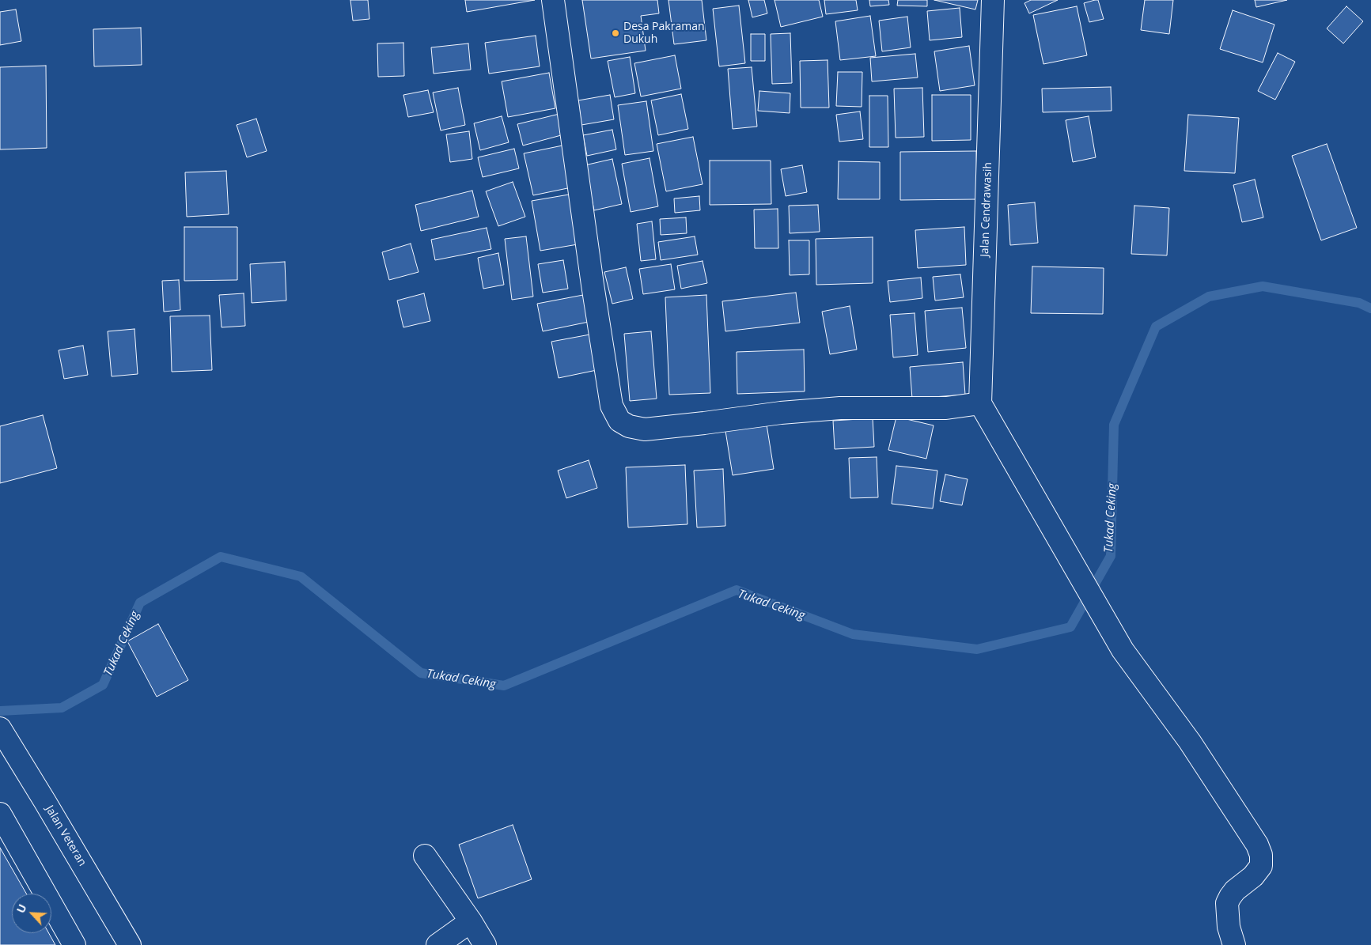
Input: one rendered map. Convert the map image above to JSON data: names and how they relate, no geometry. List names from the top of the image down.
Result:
{
  "streets": {
    "street": ["Jalan Cendrawasih", "Jalan Veteran"]
  },
  "water": ["Tukad Ceking"],
  "places": ["Desa Pakraman Dukuh"],
  "north": "top left"
}
